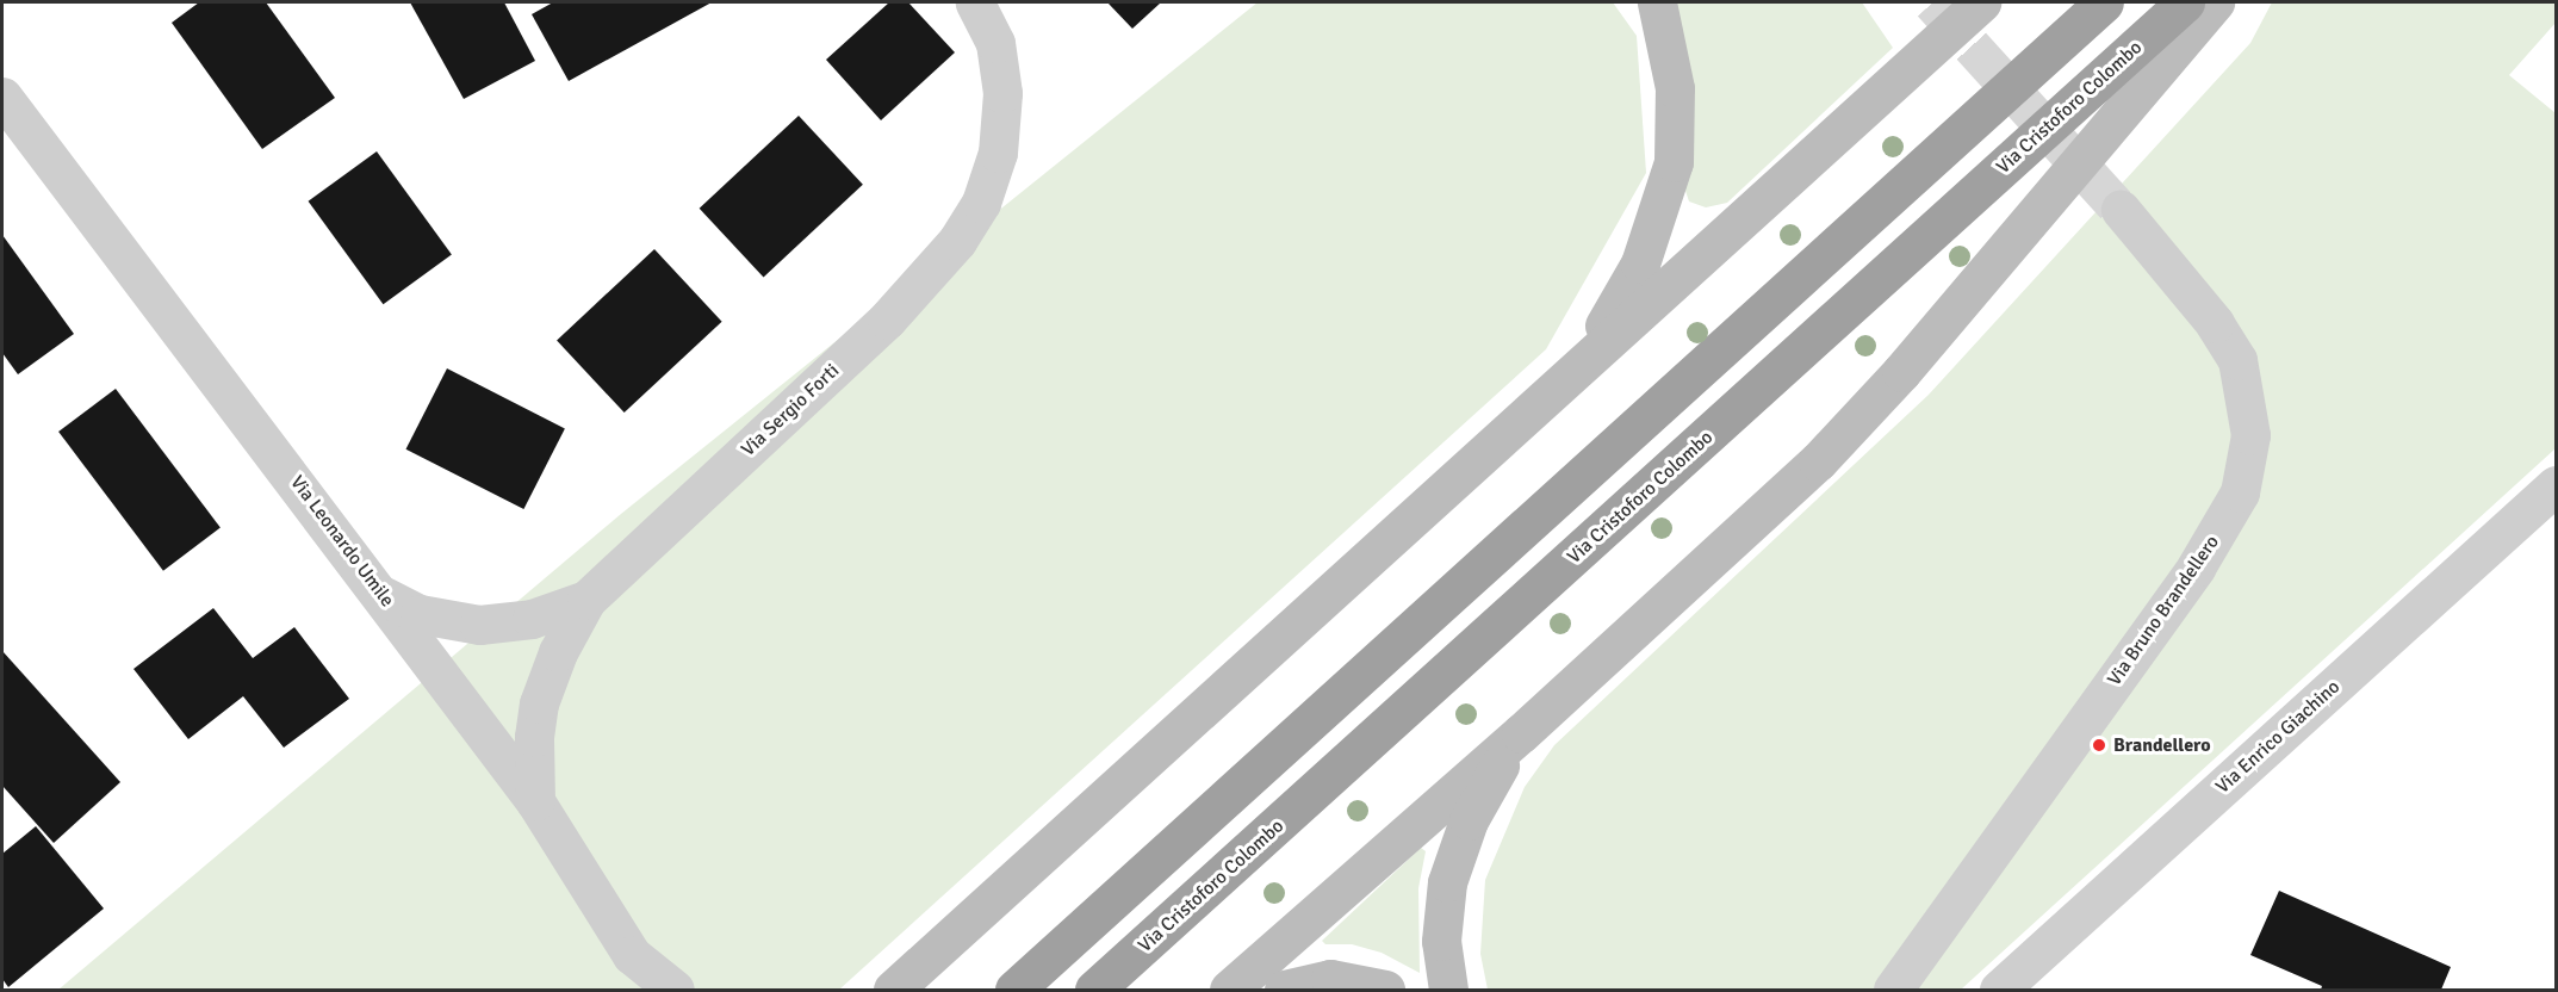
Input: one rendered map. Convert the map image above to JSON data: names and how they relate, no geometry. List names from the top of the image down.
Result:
{
  "streets": {
    "highway": ["Via Cristoforo Colombo"],
    "street": [
      "Via Sergio Forti",
      "Via Leonardo Umile",
      "Via Bruno Brandellero",
      "Via Enrico Giachino"
    ]
  },
  "crossings": [
    ["Via Sergio Forti", "Via Leonardo Umile"]
  ],
  "places": ["Brandellero"]
}
